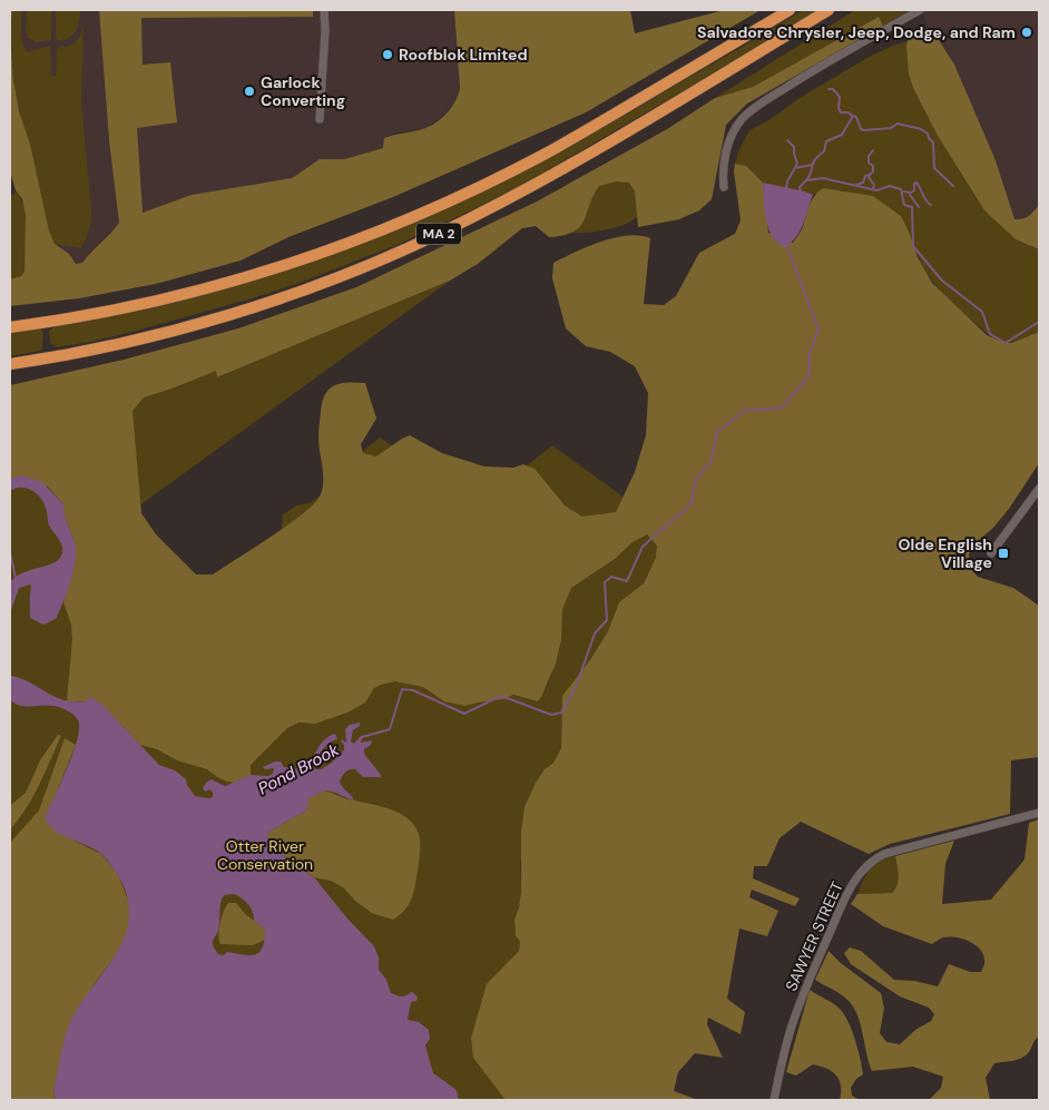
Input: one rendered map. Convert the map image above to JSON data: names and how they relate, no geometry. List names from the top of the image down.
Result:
{
  "streets": {
    "highway": ["MA 2"],
    "street": ["SAWYER STREET"]
  },
  "water": ["Pond Brook"],
  "parks": ["Otter River Conservation"],
  "places": {
    "other": ["Salvadore Chrysler, Jeep, Dodge, and Ram", "Roofblok Limited", "Garlock Converting"],
    "transit": ["Olde English Village"]
  }
}
